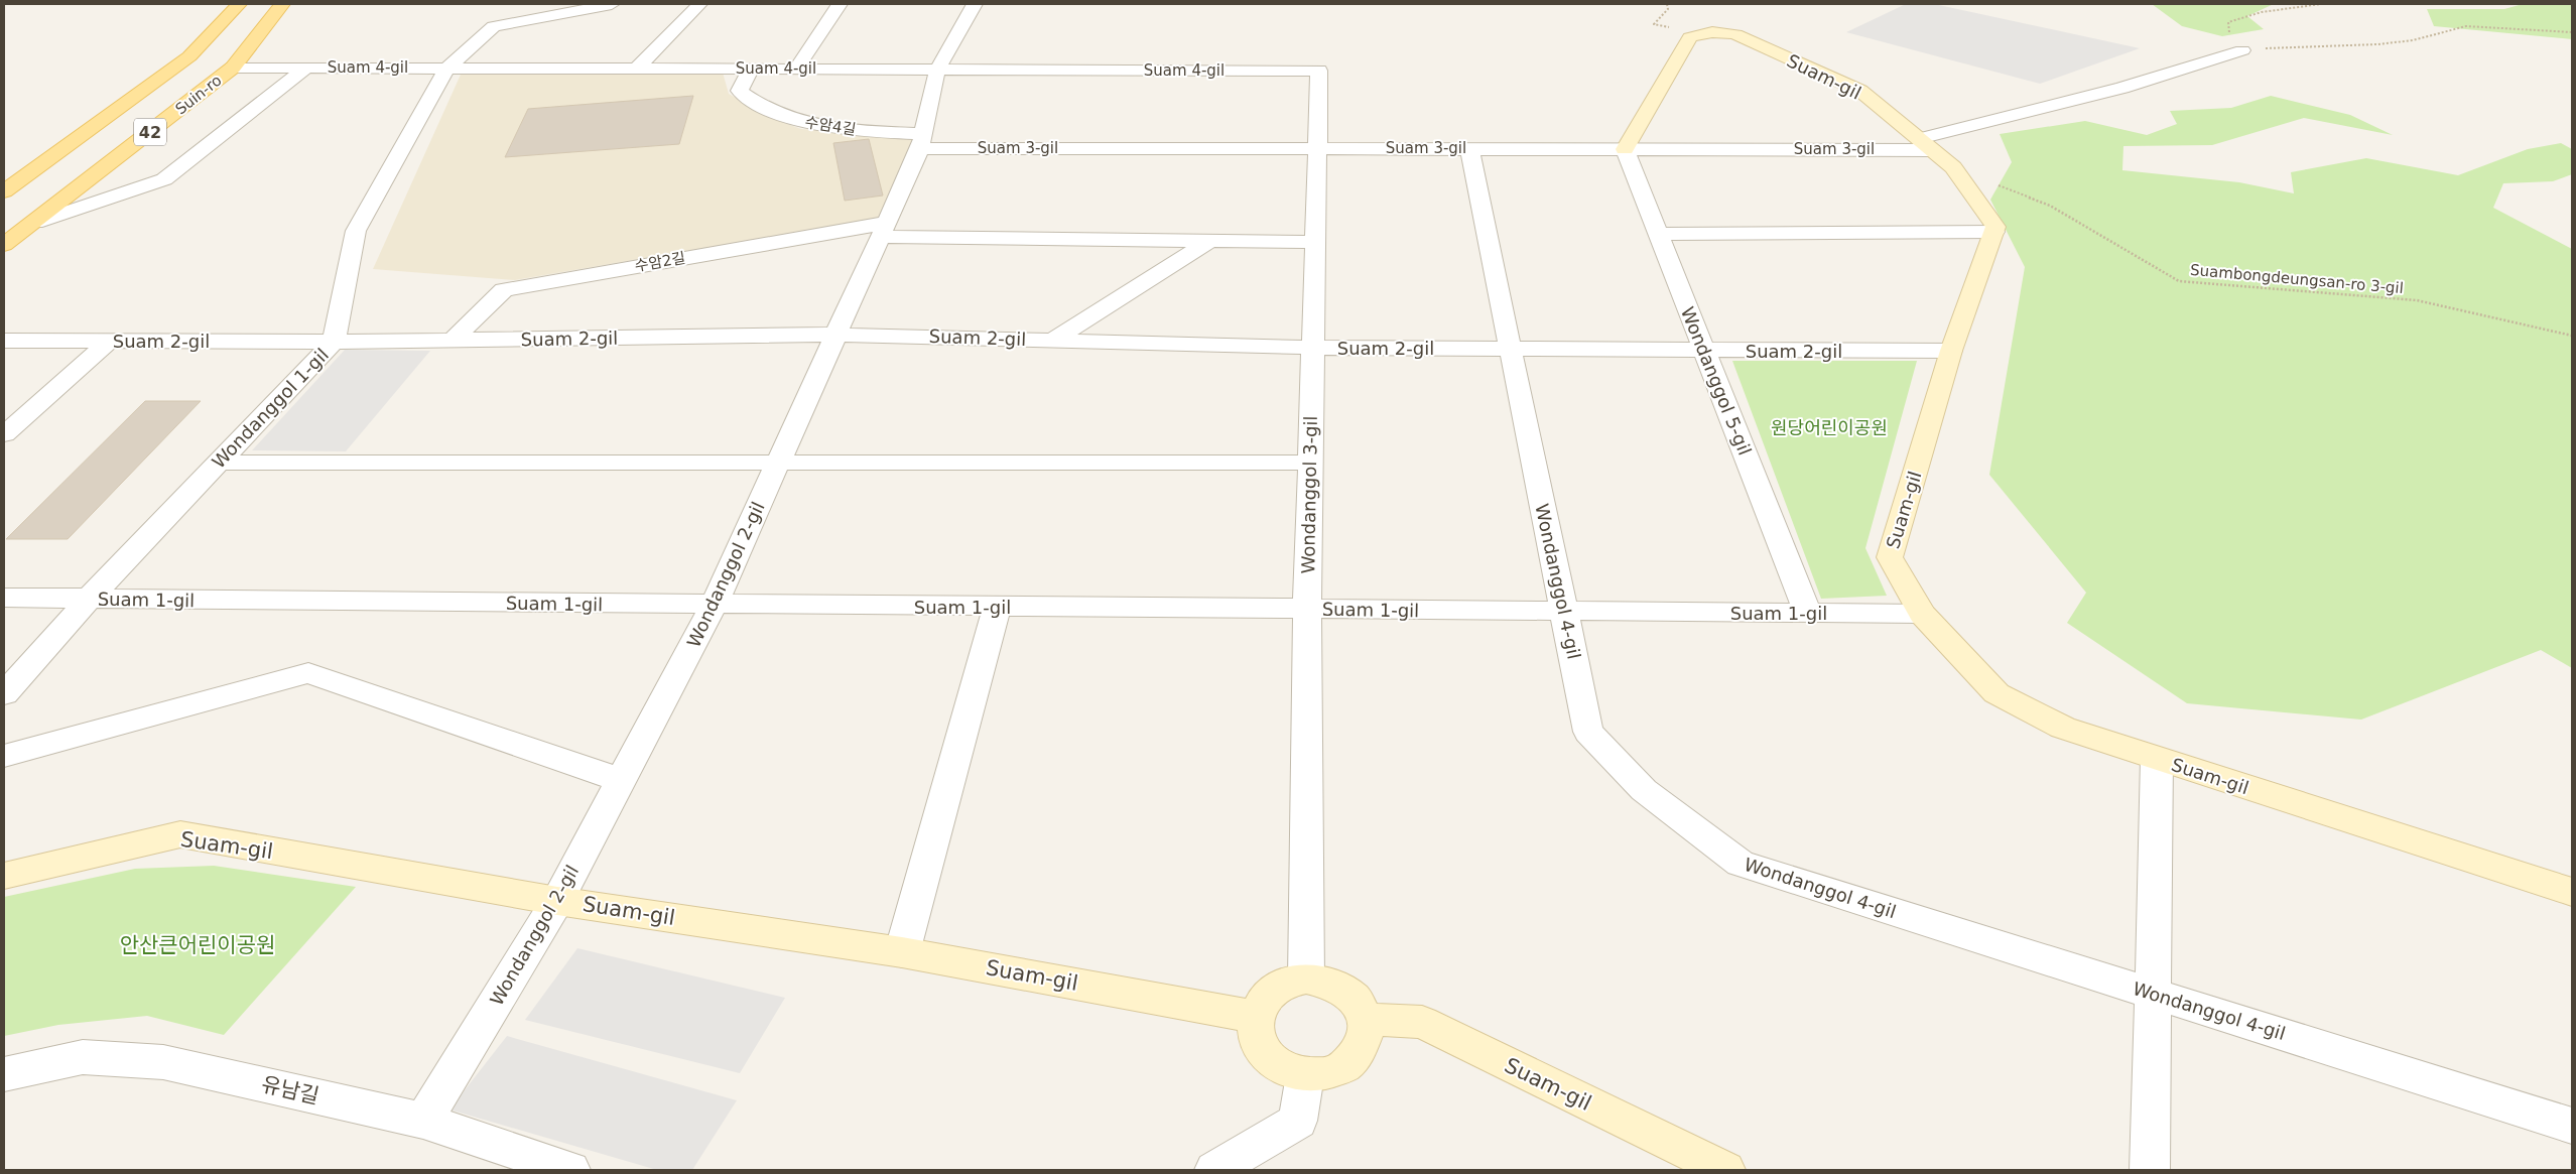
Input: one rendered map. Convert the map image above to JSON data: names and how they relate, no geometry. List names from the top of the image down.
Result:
{
  "streets": {
    "main road": ["Suin-ro", "42"],
    "street": [
      "Suam 4-gil",
      "Suam-gil",
      "수암4길",
      "Suam 3-gil",
      "수암2길",
      "Suam 2-gil",
      "Wondanggol 5-gil",
      "Wondanggol 1-gil",
      "Wondanggol 3-gil",
      "Wondanggol 2-gil",
      "Wondanggol 4-gil",
      "Suam 1-gil",
      "유남길"
    ],
    "path": ["Suambongdeungsan-ro 3-gil"]
  },
  "crossings": [
    ["Suam 4-gil", "Suin-ro"],
    ["Suam 4-gil", "수암4길"],
    ["Suam 4-gil", "Wondanggol 1-gil"],
    ["Suam 4-gil", "Wondanggol 3-gil"],
    ["Suam 4-gil", "Wondanggol 2-gil"],
    ["Suam-gil", "Suam 3-gil"],
    ["Suam-gil", "Suambongdeungsan-ro 3-gil"],
    ["Suam-gil", "Suam 2-gil"],
    ["Suam-gil", "Wondanggol 5-gil"],
    ["Suam-gil", "Wondanggol 3-gil"],
    ["Suam-gil", "Wondanggol 2-gil"],
    ["Suam-gil", "Suam 1-gil"],
    ["수암4길", "Suam 3-gil"],
    ["수암4길", "Wondanggol 2-gil"],
    ["Suam 3-gil", "Wondanggol 5-gil"],
    ["Suam 3-gil", "Wondanggol 3-gil"],
    ["Suam 3-gil", "Wondanggol 2-gil"],
    ["Suam 3-gil", "Wondanggol 4-gil"],
    ["수암2길", "Suam 2-gil"],
    ["수암2길", "Wondanggol 3-gil"],
    ["수암2길", "Wondanggol 2-gil"],
    ["Suam 2-gil", "Wondanggol 5-gil"],
    ["Suam 2-gil", "Wondanggol 1-gil"],
    ["Suam 2-gil", "Wondanggol 3-gil"],
    ["Suam 2-gil", "Wondanggol 2-gil"],
    ["Suam 2-gil", "Wondanggol 4-gil"],
    ["Wondanggol 5-gil", "Suam 1-gil"],
    ["Wondanggol 1-gil", "Suam 1-gil"],
    ["Wondanggol 3-gil", "Suam 1-gil"],
    ["Wondanggol 2-gil", "Suam 1-gil"],
    ["Wondanggol 2-gil", "유남길"],
    ["Wondanggol 4-gil", "Suam 1-gil"]
  ],
  "parks": ["원당어린이공원", "안산큰어린이공원"]
}
